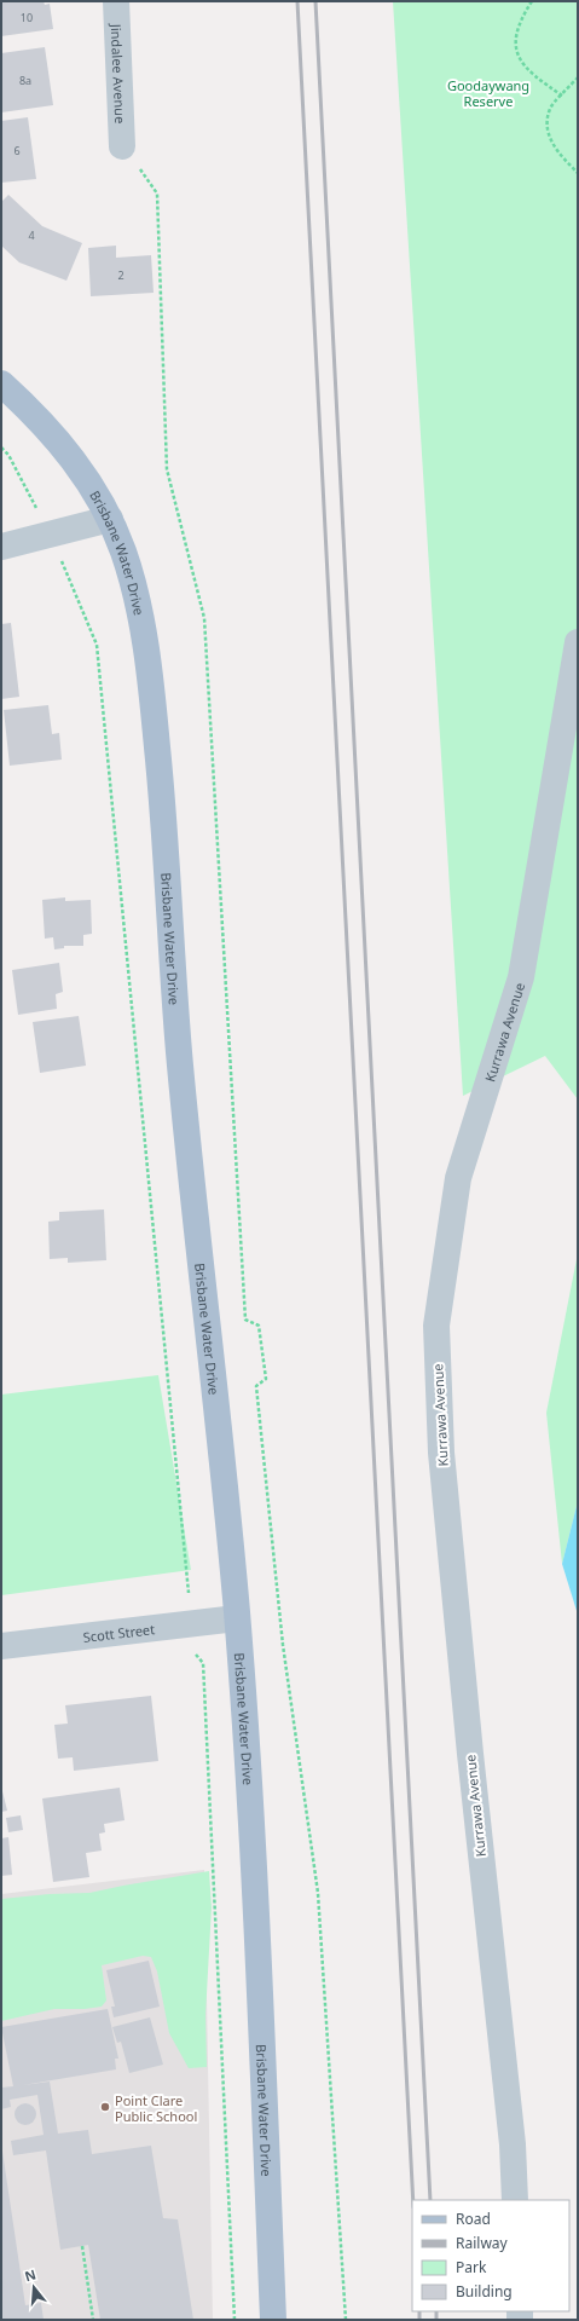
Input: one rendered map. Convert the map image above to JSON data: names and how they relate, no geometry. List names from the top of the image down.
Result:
{
  "streets": {
    "main road": ["Brisbane Water Drive"],
    "street": ["Jindalee Avenue", "Kurrawa Avenue", "Scott Street"]
  },
  "crossings": [
    ["Brisbane Water Drive", "Scott Street"]
  ],
  "parks": ["Goodaywang Reserve"],
  "places": ["Point Clare Public School"],
  "house_numbers": [
    "10",
    "8a",
    "6",
    "4",
    "2"
  ],
  "legend": [
    "Road",
    "Railway",
    "Park",
    "Building"
  ],
  "north": "top"
}
